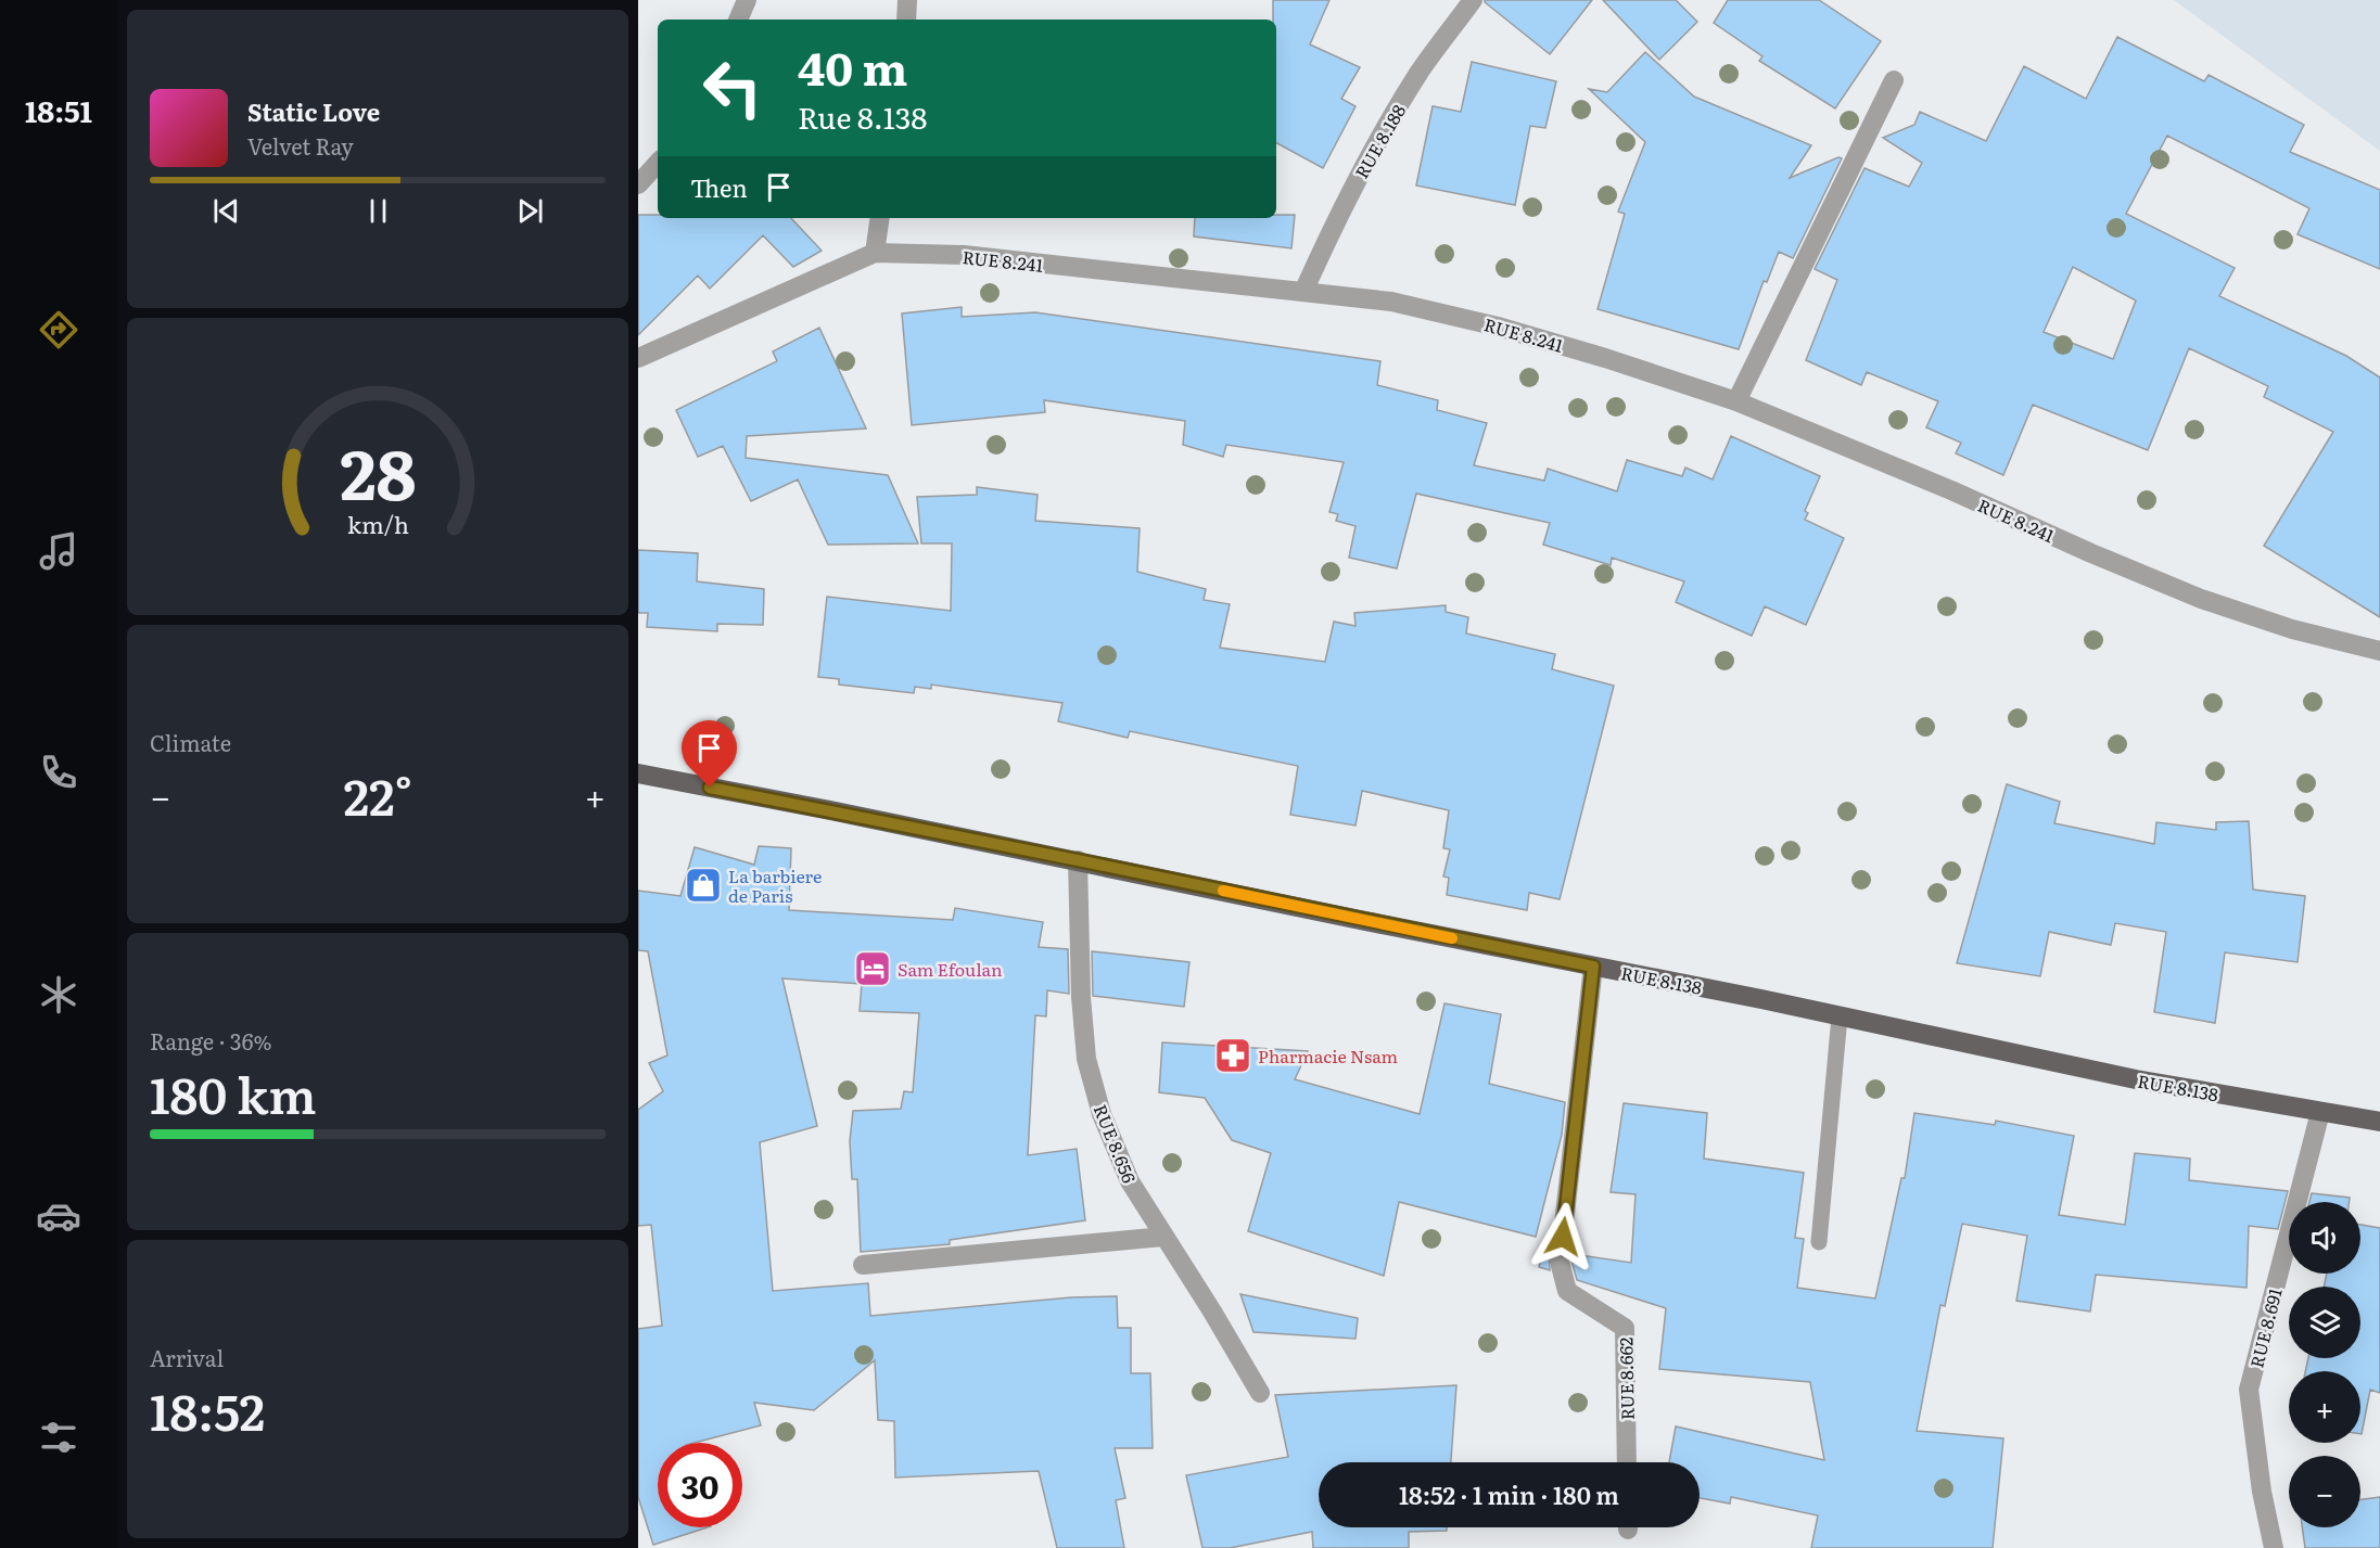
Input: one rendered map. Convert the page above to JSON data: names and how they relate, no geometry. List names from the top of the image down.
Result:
{
  "streets": {
    "main road": ["RUE 8.138"],
    "street": [
      "RUE 8.188",
      "RUE 8.241",
      "RUE 8.656",
      "RUE 8.691",
      "RUE 8.662"
    ]
  },
  "crossings": [
    ["RUE 8.188", "RUE 8.241"],
    ["RUE 8.138", "RUE 8.656"],
    ["RUE 8.138", "RUE 8.691"],
    ["RUE 8.138", "RUE 8.662"]
  ],
  "places": {
    "shop": ["La barbiere de Paris"],
    "hotel": ["Sam Efoulan"],
    "pharmacy": ["Pharmacie Nsam"]
  },
  "page": {
    "tabs": "18:51",
    "turn": ["40 m", "Rue 8.138"],
    "song": ["Static Love", "Velvet Ray"],
    "then": "Then",
    "tile": [
      "Climate",
      ["Range · 36%", "180 km"],
      ["Arrival", "18:52"]
    ],
    "heat": ["−", "22°", "+"],
    "map_buttons": ["+", "−"],
    "limit": "30",
    "trip": "18:52 · 1 min · 180 m",
    "gauge": ["28", "km/h"]
  }
}
